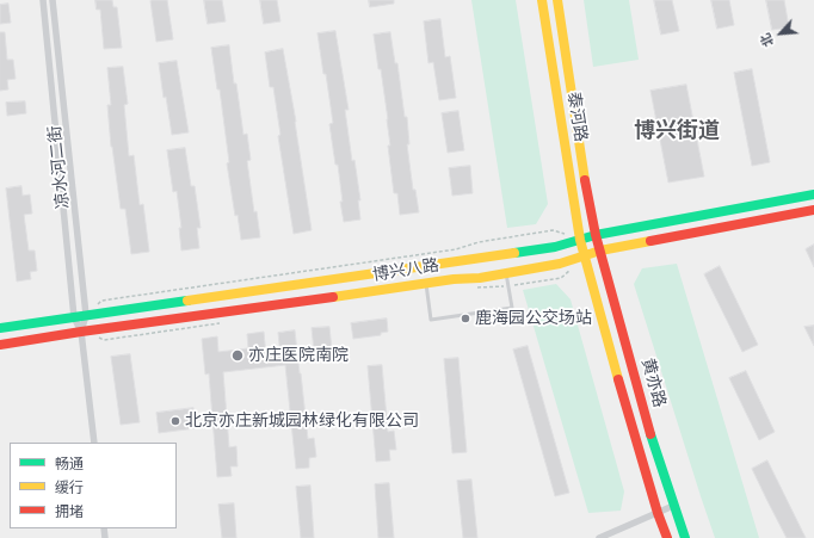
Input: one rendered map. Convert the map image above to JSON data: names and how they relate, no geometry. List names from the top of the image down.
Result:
{
  "streets": {
    "street": [
      "泰河路",
      "凉水河二街",
      "博兴八路",
      "黄亦路"
    ]
  },
  "crossings": [
    ["泰河路", "博兴八路"],
    ["泰河路", "黄亦路"],
    ["凉水河二街", "博兴八路"],
    ["博兴八路", "黄亦路"]
  ],
  "districts": ["博兴街道"],
  "places": ["鹿海园公交场站", "亦庄医院南院", "北京亦庄新城园林绿化有限公司"],
  "legend": ["畅通", "缓行", "拥堵"],
  "north": "bottom left"
}
